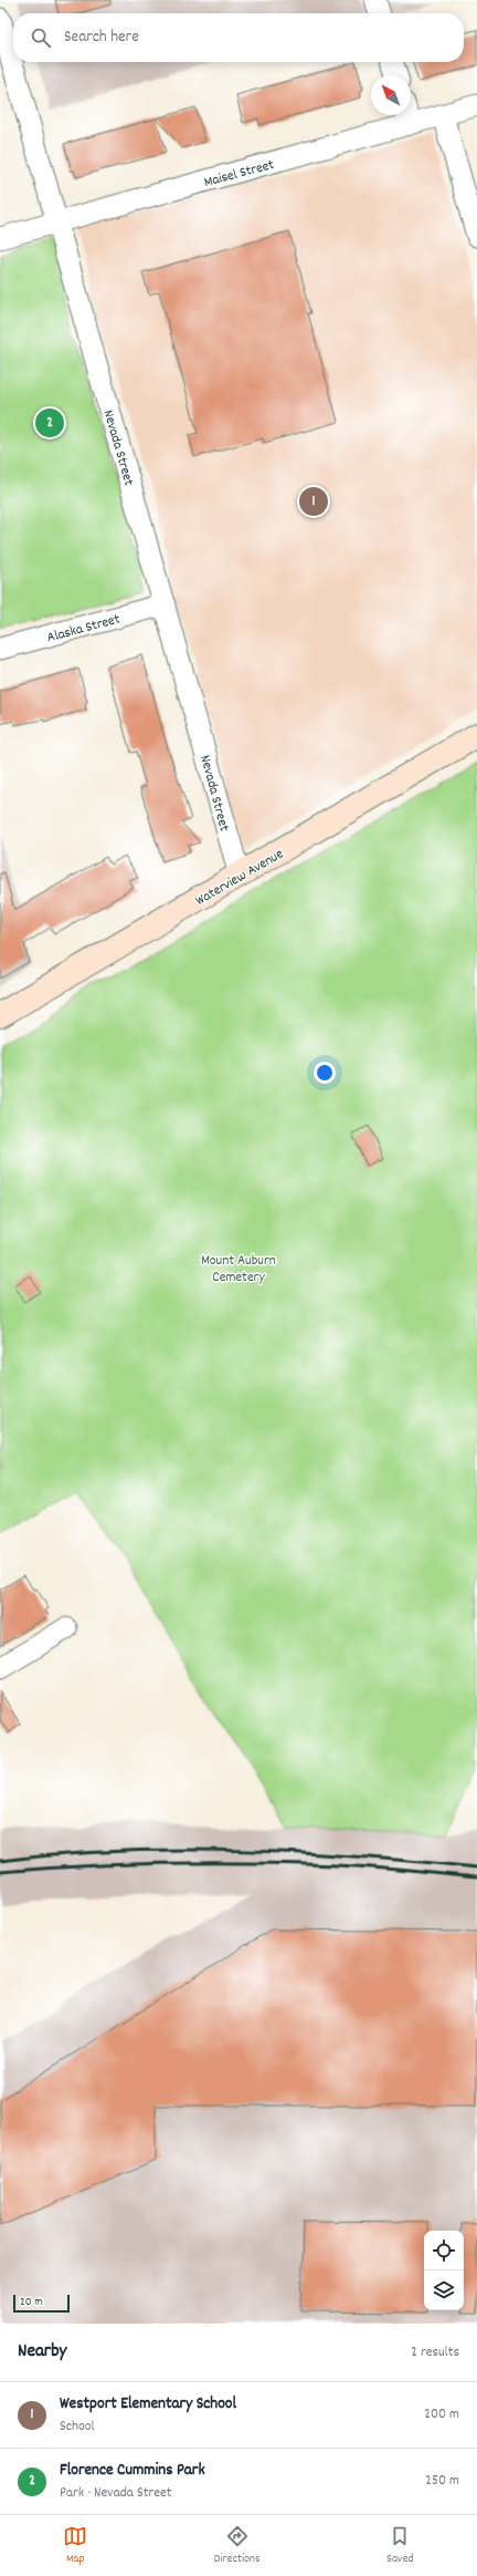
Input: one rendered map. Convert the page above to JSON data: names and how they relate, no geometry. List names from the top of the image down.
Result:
{
  "streets": {
    "street": [
      "Maisel Street",
      "Nevada Street",
      "Alaska Street",
      "Waterview Avenue"
    ]
  },
  "crossings": [
    ["Maisel Street", "Nevada Street"],
    ["Nevada Street", "Alaska Street"],
    ["Nevada Street", "Waterview Avenue"]
  ],
  "parks": ["Mount Auburn Cemetery"],
  "scale_bar": "20 m",
  "north": "top left",
  "page": {
    "search": "Search here",
    "pins": ["2", "1"],
    "scale": "20 m",
    "heading": ["Nearby", "2 results"],
    "list": [
      {
        "mark": "1",
        "name": "Westport Elementary School",
        "note": "School",
        "value": "200 m"
      },
      {
        "mark": "2",
        "name": "Florence Cummins Park",
        "note": "Park · Nevada Street",
        "value": "250 m"
      }
    ],
    "nav": ["Map", "Directions", "Saved"]
  }
}
